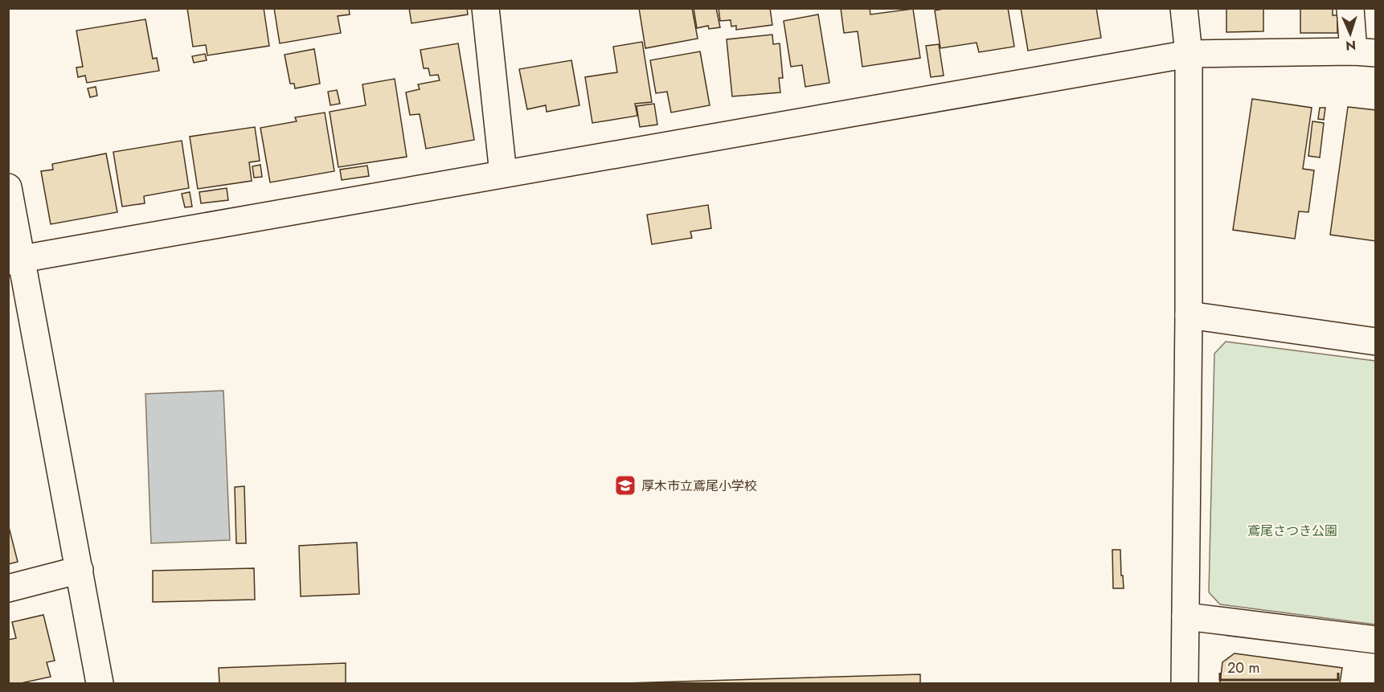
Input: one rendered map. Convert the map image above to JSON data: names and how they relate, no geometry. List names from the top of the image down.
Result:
{
  "parks": ["鳶尾さつき公園"],
  "places": {
    "school or university": ["厚木市立鳶尾小学校"]
  },
  "scale_bar": "20 m",
  "north": "bottom"
}
